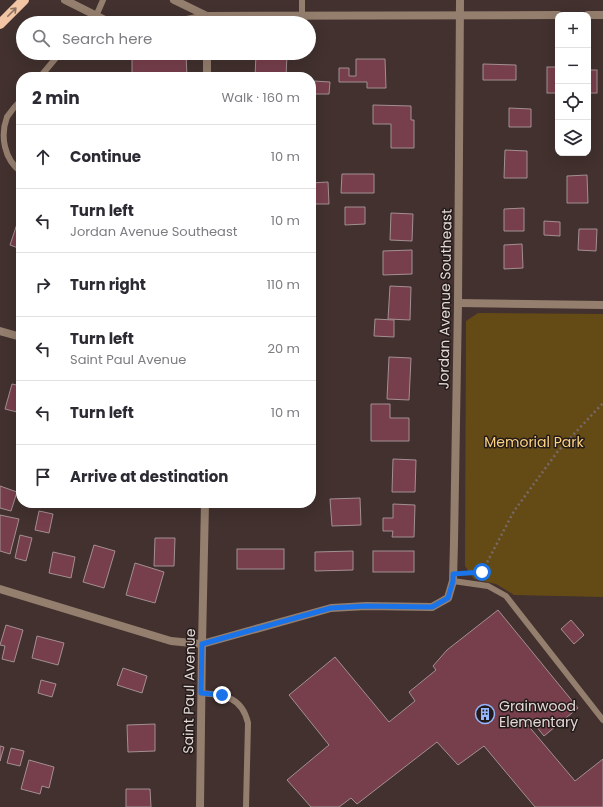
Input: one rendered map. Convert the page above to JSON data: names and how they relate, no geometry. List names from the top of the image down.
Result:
{
  "streets": {
    "street": ["Jordan Avenue Southeast", "Saint Paul Avenue"]
  },
  "crossings": [
    ["Jordan Avenue Southeast", "Saint Paul Avenue"]
  ],
  "parks": ["Memorial Park"],
  "places": {
    "building": ["Grainwood Elementary"]
  },
  "page": {
    "map_buttons": ["+", "−"],
    "search": "Search here",
    "heading": ["2 min", "Walk · 160 m"],
    "list": [
      ["Continue", "10 m"],
      ["Turn left", "Jordan Avenue Southeast", "10 m"],
      ["Turn right", "110 m"],
      ["Turn left", "Saint Paul Avenue", "20 m"],
      ["Turn left", "10 m"],
      "Arrive at destination"
    ]
  }
}
